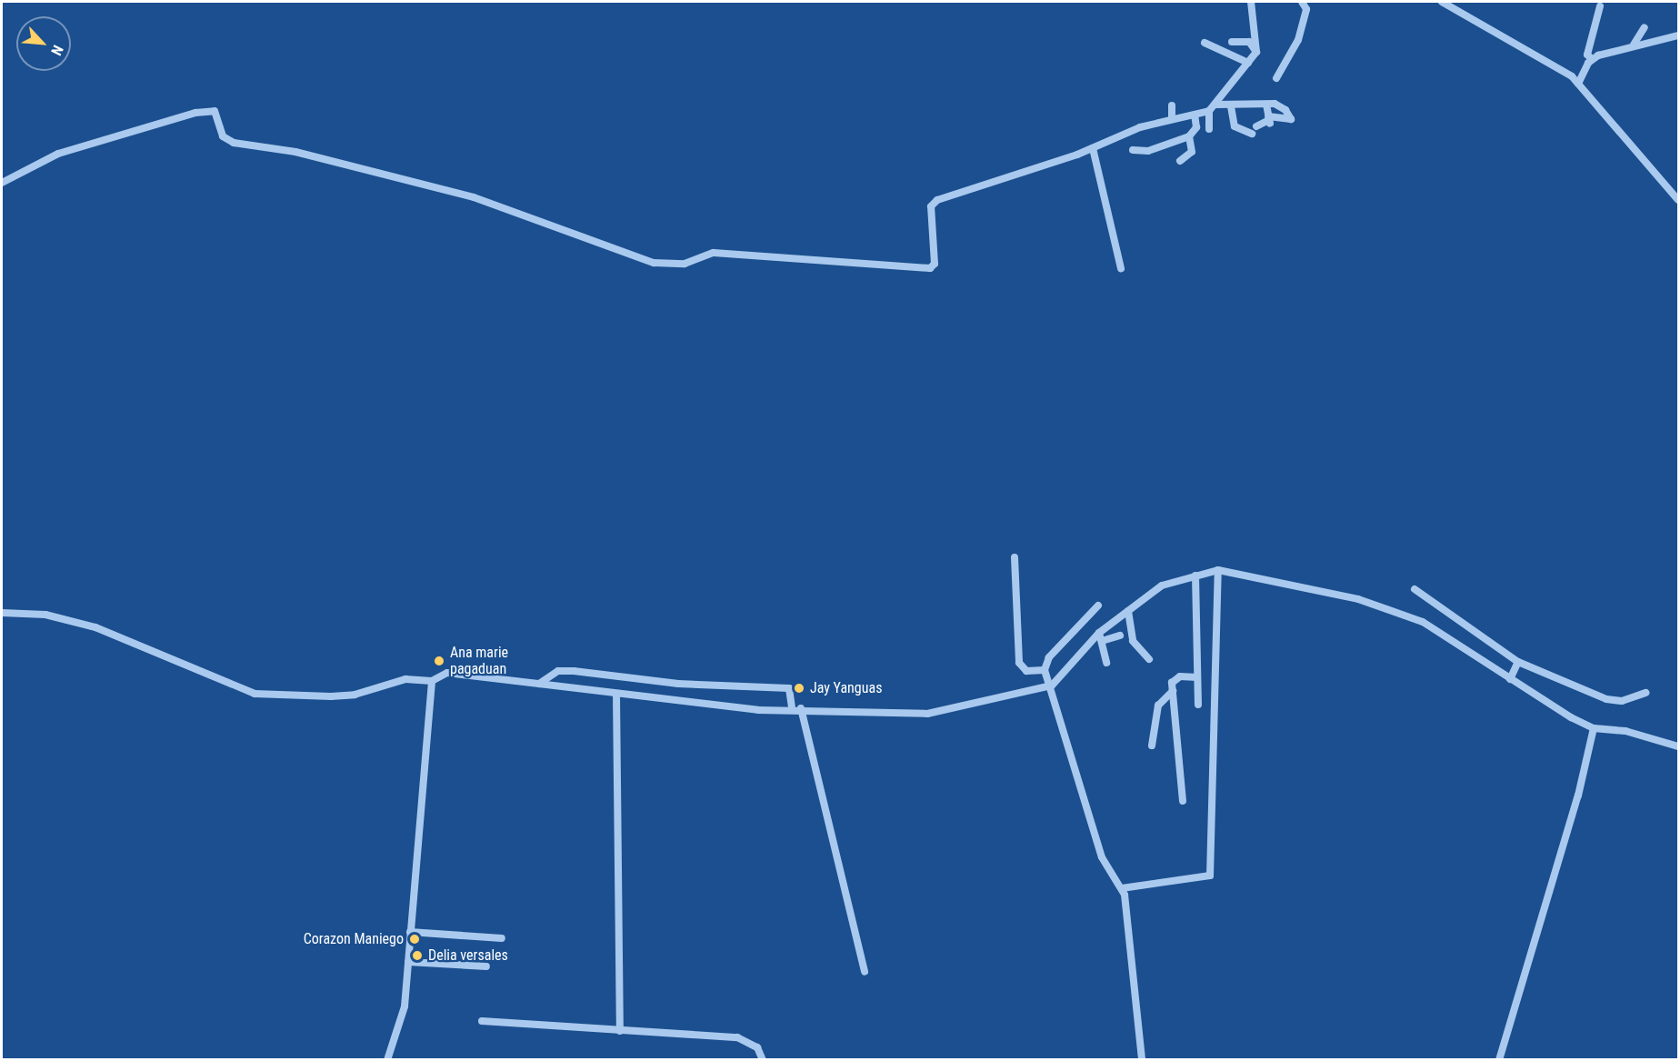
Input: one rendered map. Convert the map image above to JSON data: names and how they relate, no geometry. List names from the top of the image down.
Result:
{
  "places": [
    "Ana marie pagaduan",
    "Jay Yanguas",
    "Corazon Maniego",
    "Delia versales"
  ],
  "north": "bottom right"
}
